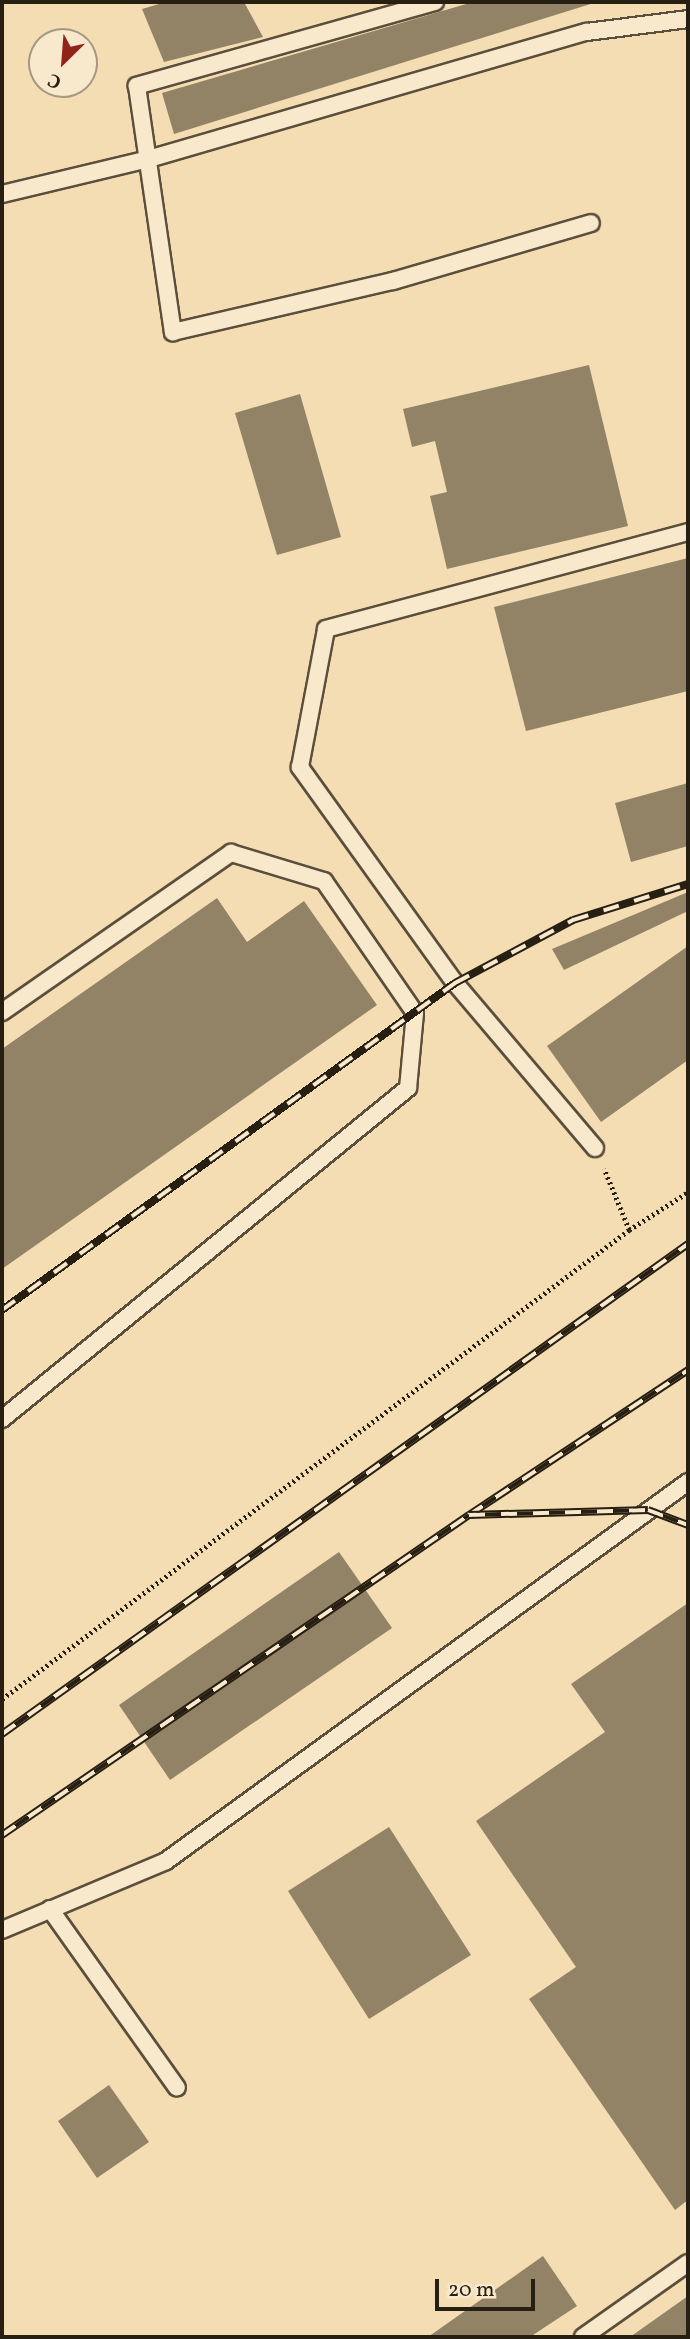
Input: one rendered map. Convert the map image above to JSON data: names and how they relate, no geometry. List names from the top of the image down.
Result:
{
  "scale_bar": "20 m",
  "north": "bottom left"
}
